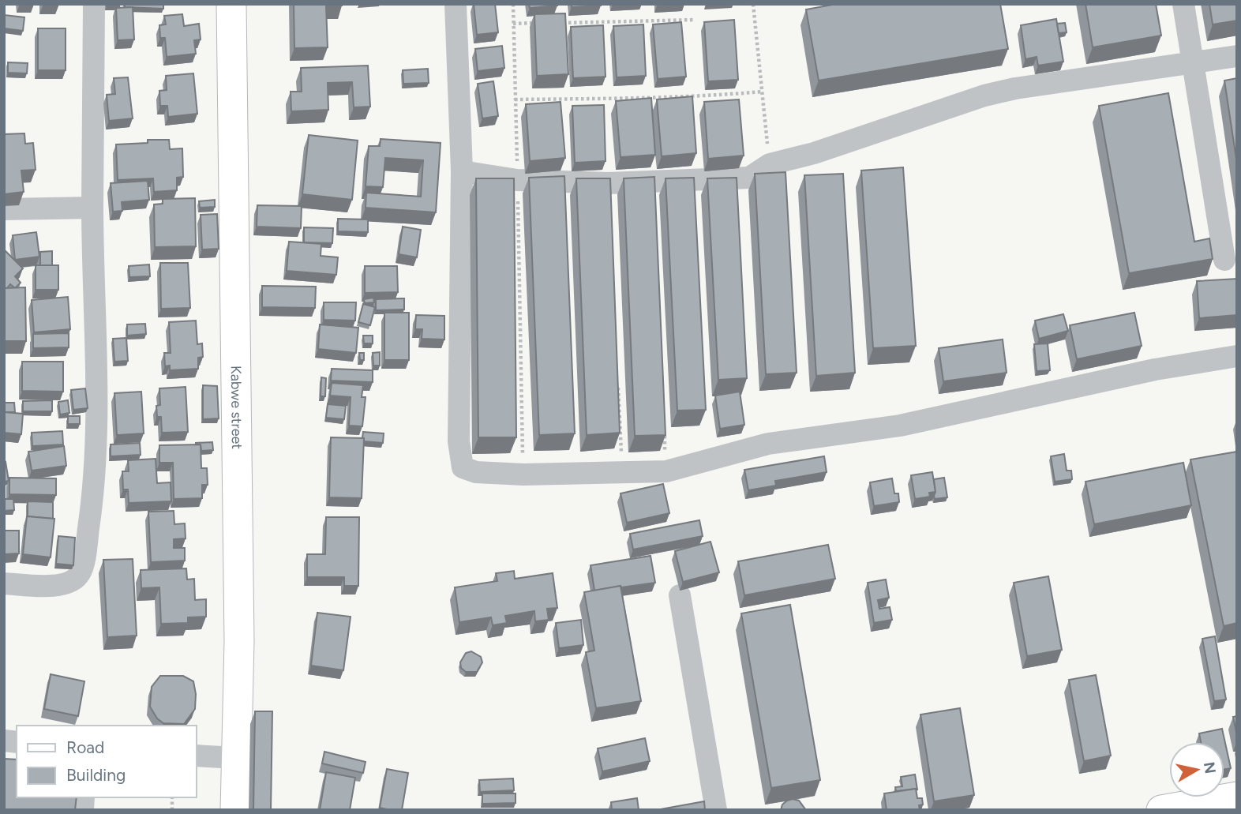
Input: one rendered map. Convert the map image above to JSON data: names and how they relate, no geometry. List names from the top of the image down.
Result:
{
  "streets": {
    "main road": ["Kabwe street"]
  },
  "legend": ["Road", "Building"],
  "north": "right"
}
